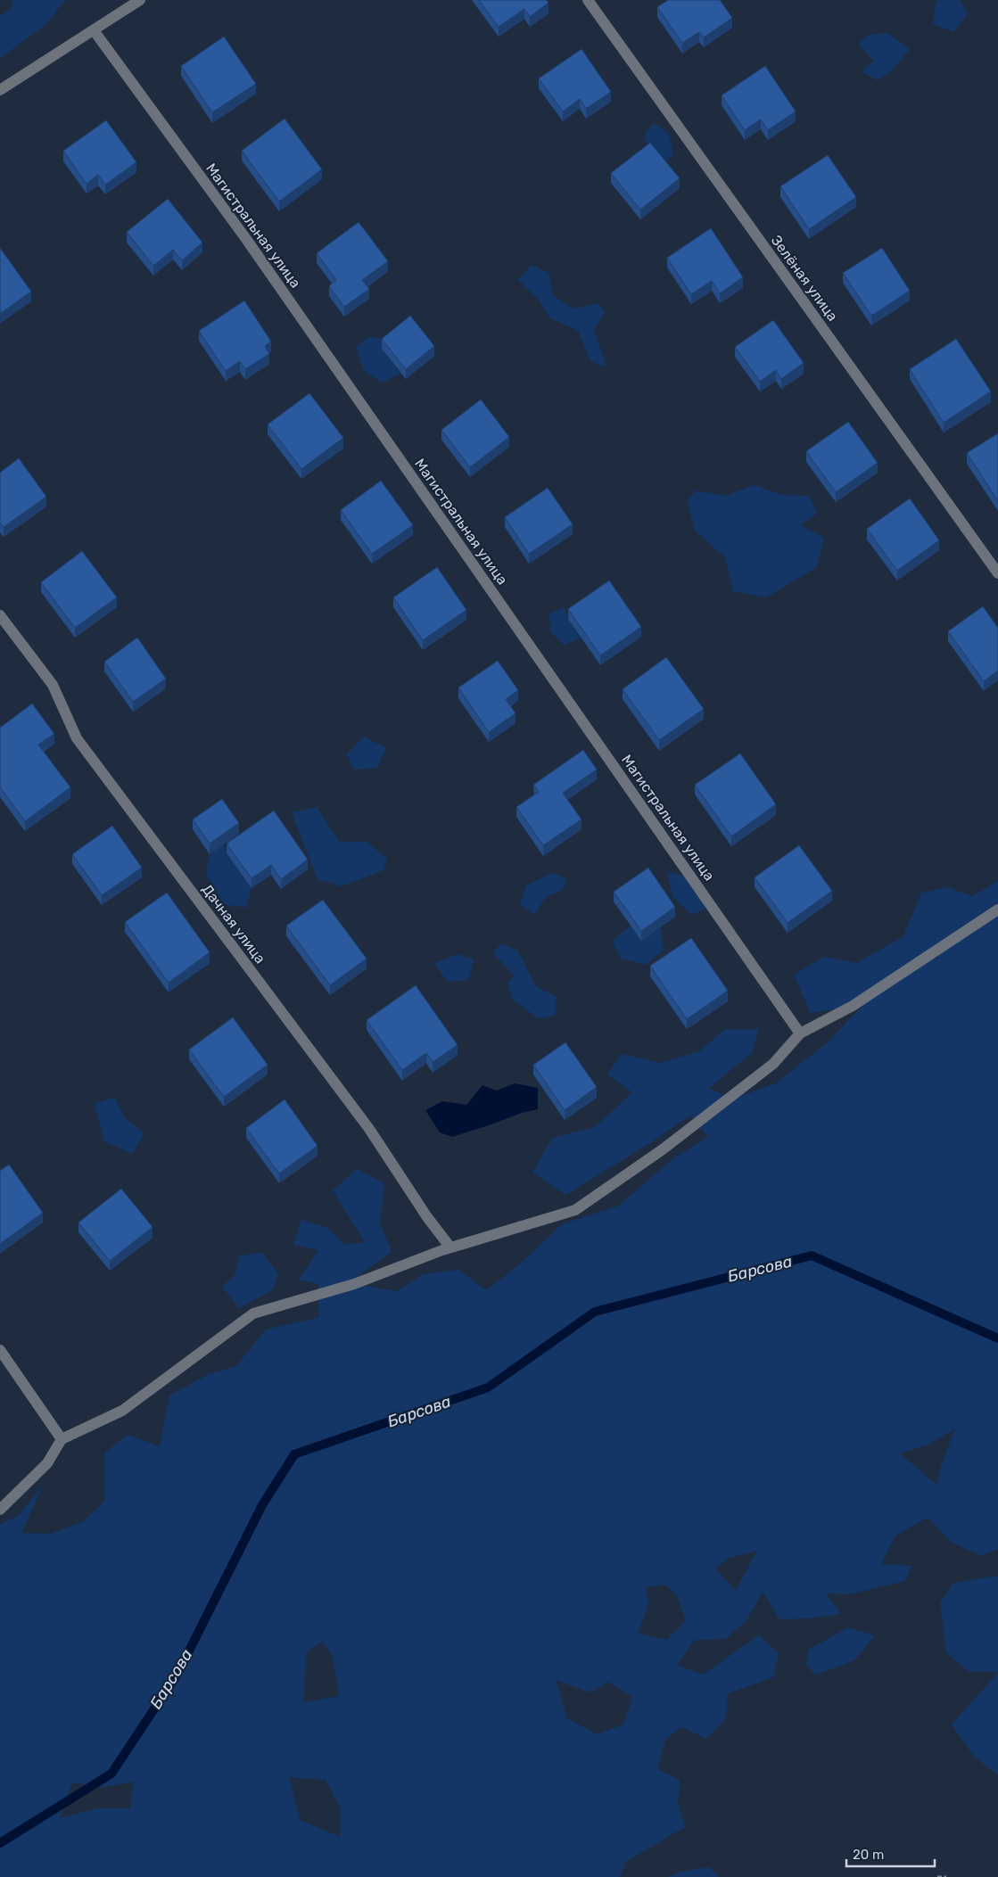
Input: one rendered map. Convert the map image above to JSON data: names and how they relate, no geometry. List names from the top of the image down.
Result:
{
  "streets": {
    "street": ["Магистральная улица", "Зелёная улица", "Дачная улица"]
  },
  "water": ["Барсова"],
  "scale_bar": "20 m"
}
